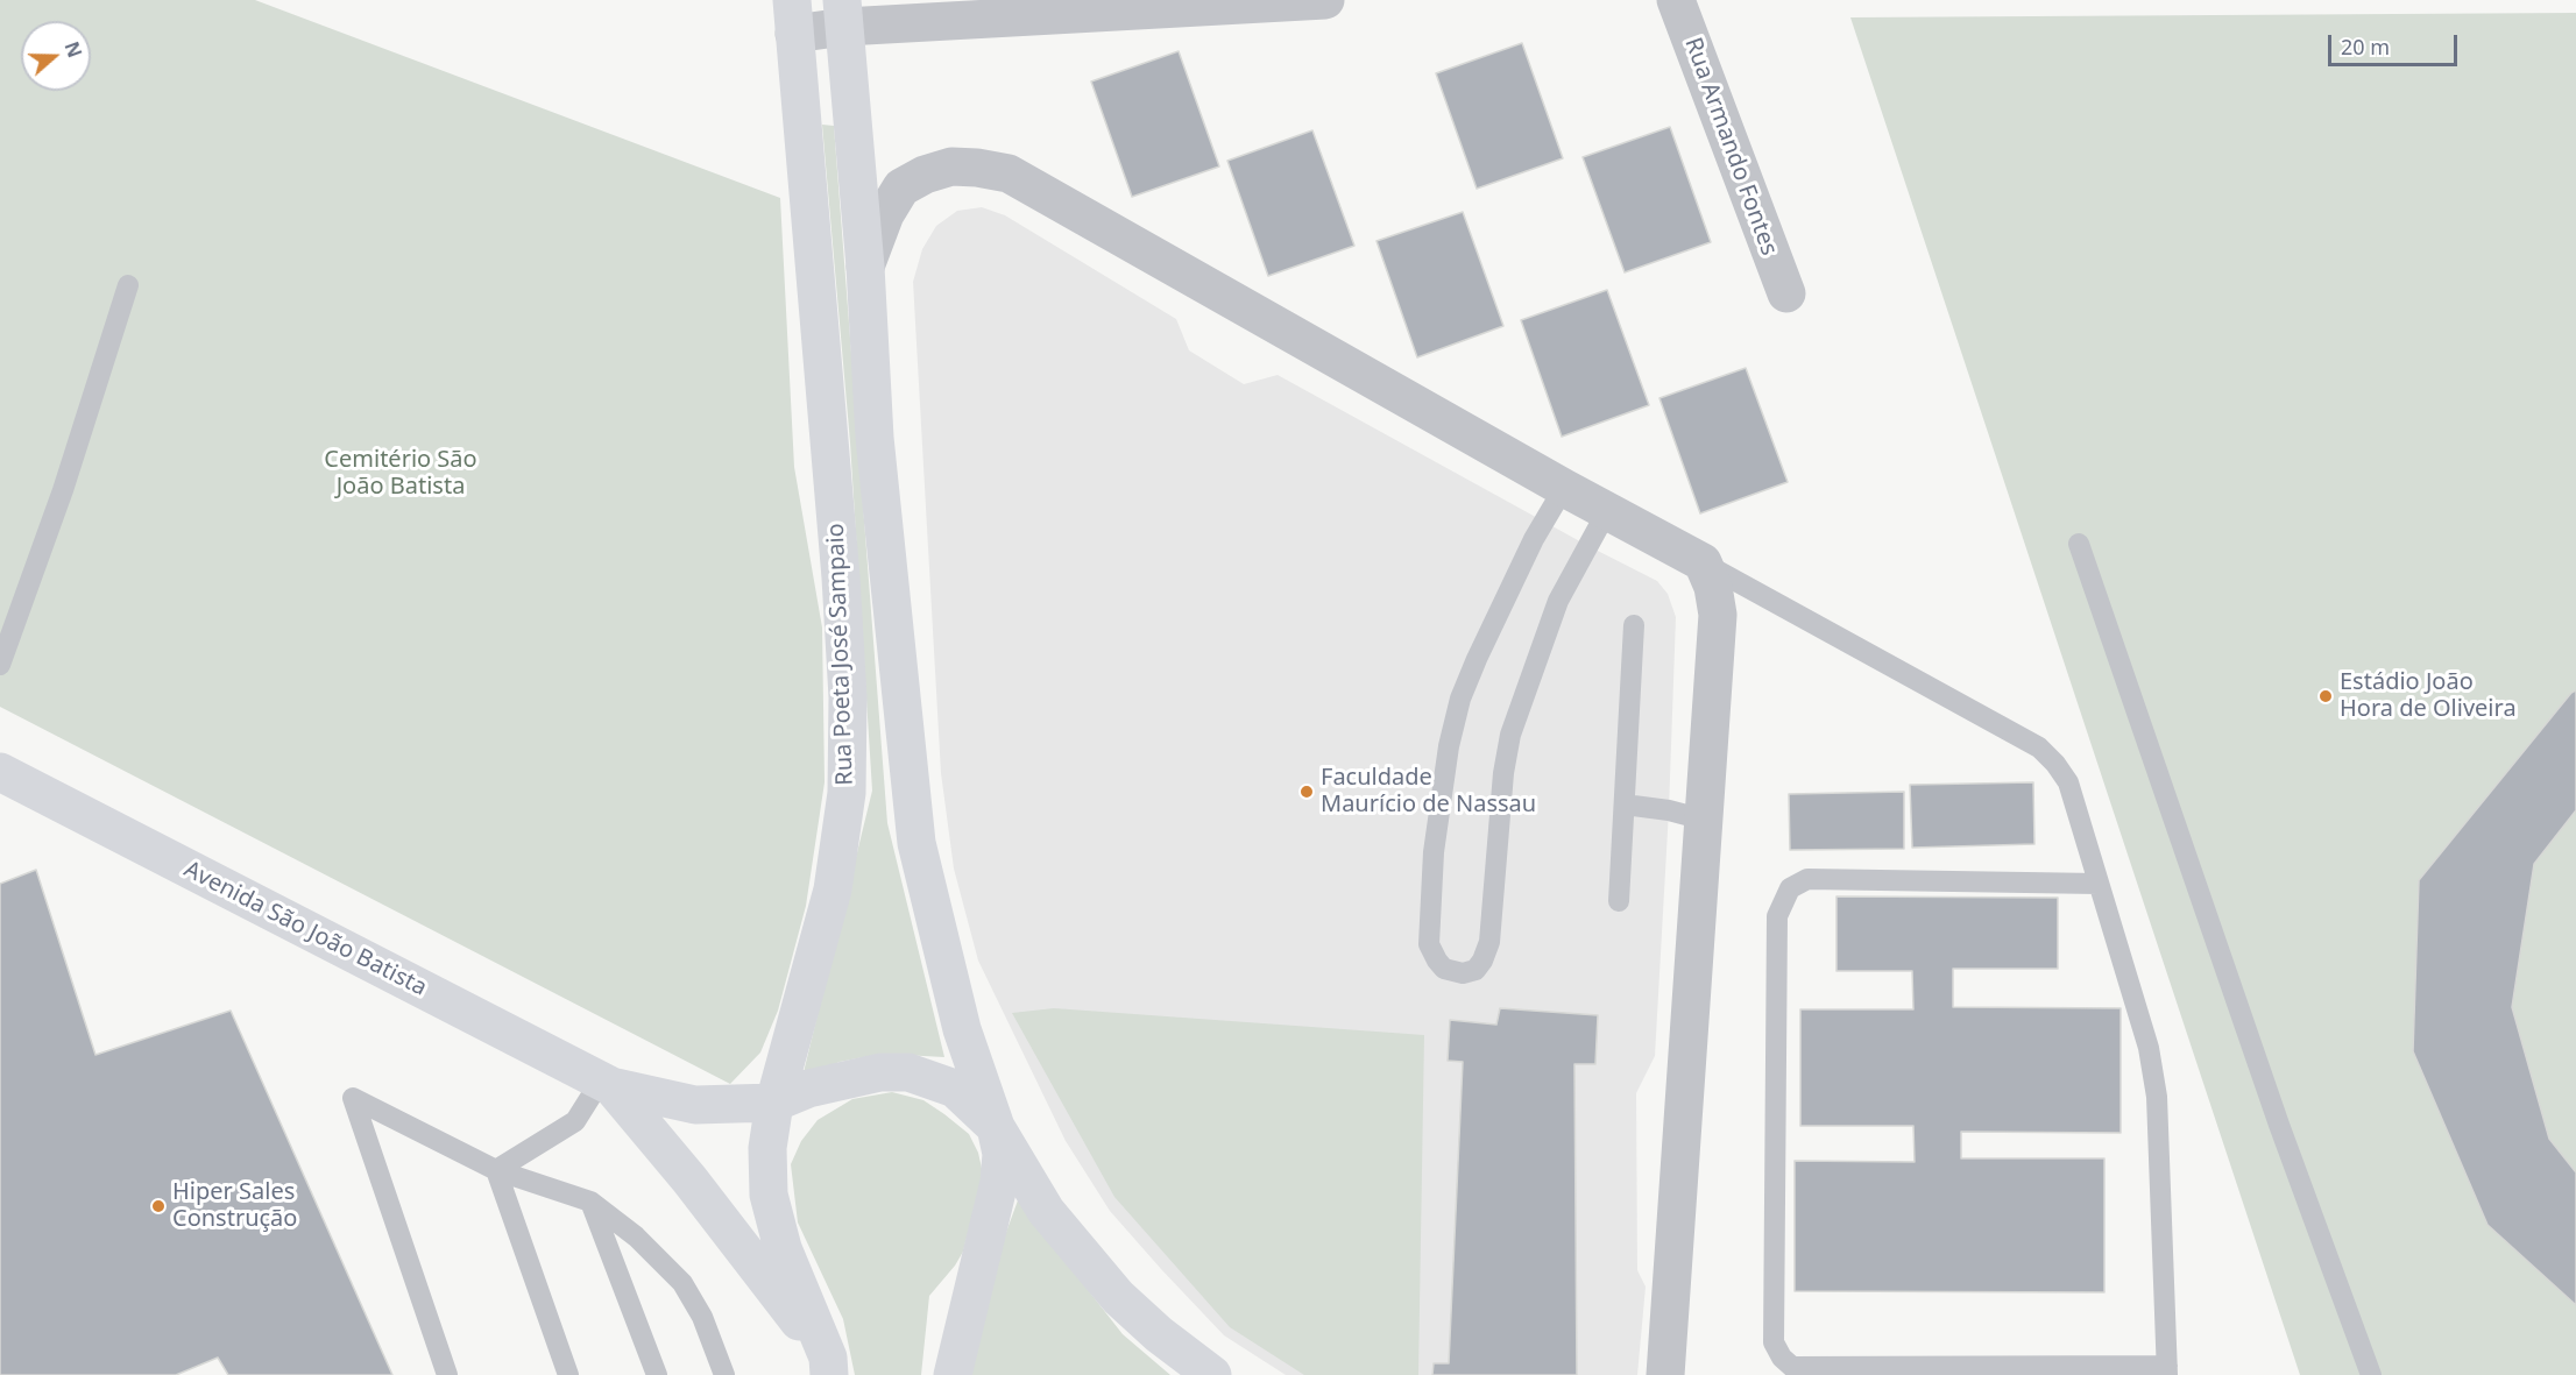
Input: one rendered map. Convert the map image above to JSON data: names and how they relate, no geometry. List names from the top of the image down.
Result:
{
  "streets": {
    "main road": ["Rua Poeta José Sampaio", "Avenida São João Batista"],
    "street": ["Rua Armando Fontes"]
  },
  "parks": ["Cemitério São João Batista"],
  "places": ["Estádio João Hora de Oliveira", "Faculdade Maurício de Nassau", "Hiper Sales Construção"],
  "scale_bar": "20 m",
  "north": "right"
}
